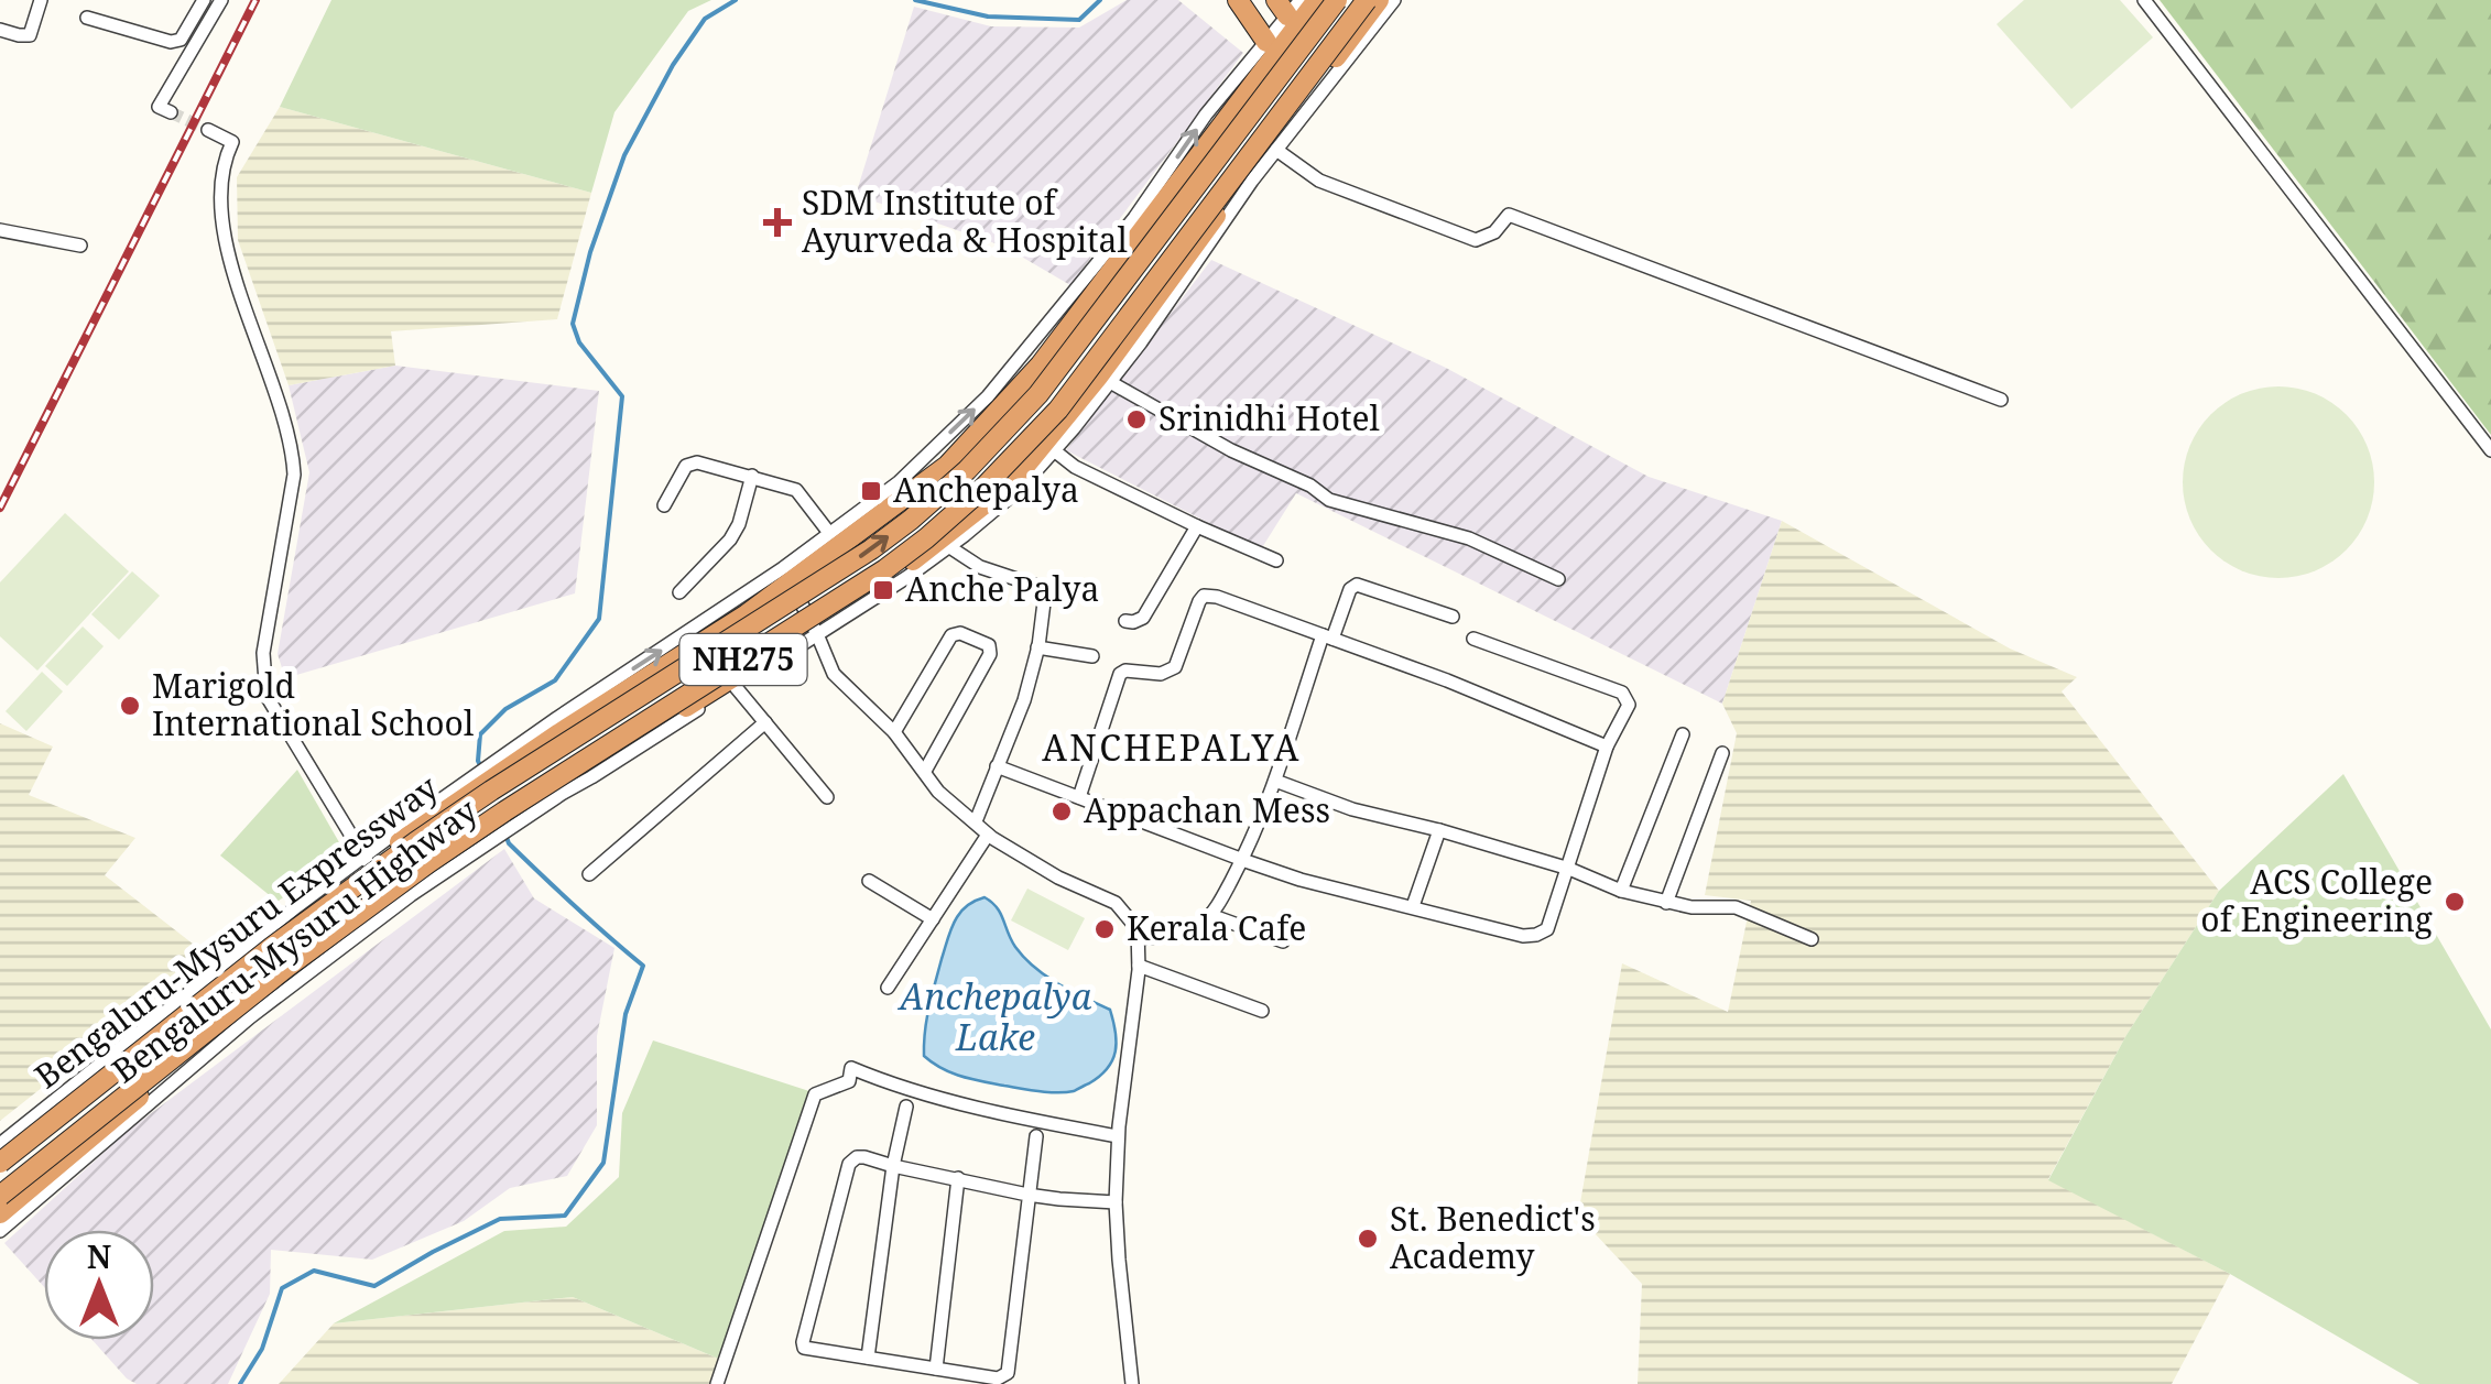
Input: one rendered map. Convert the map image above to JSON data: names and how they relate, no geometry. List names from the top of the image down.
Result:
{
  "streets": {
    "highway": ["NH275", "Bengaluru-Mysuru Expressway", "Bengaluru-Mysuru Highway"]
  },
  "crossings": [
    ["NH275", "Bengaluru-Mysuru Highway"]
  ],
  "districts": ["ANCHEPALYA"],
  "water": ["Anchepalya Lake"],
  "places": {
    "health": ["SDM Institute of Ayurveda & Hospital"],
    "other": [
      "Srinidhi Hotel",
      "Marigold International School",
      "Appachan Mess",
      "ACS College of Engineering",
      "Kerala Cafe",
      "St. Benedict's Academy"
    ],
    "transit": ["Anchepalya", "Anche Palya"]
  },
  "north": "top"
}
